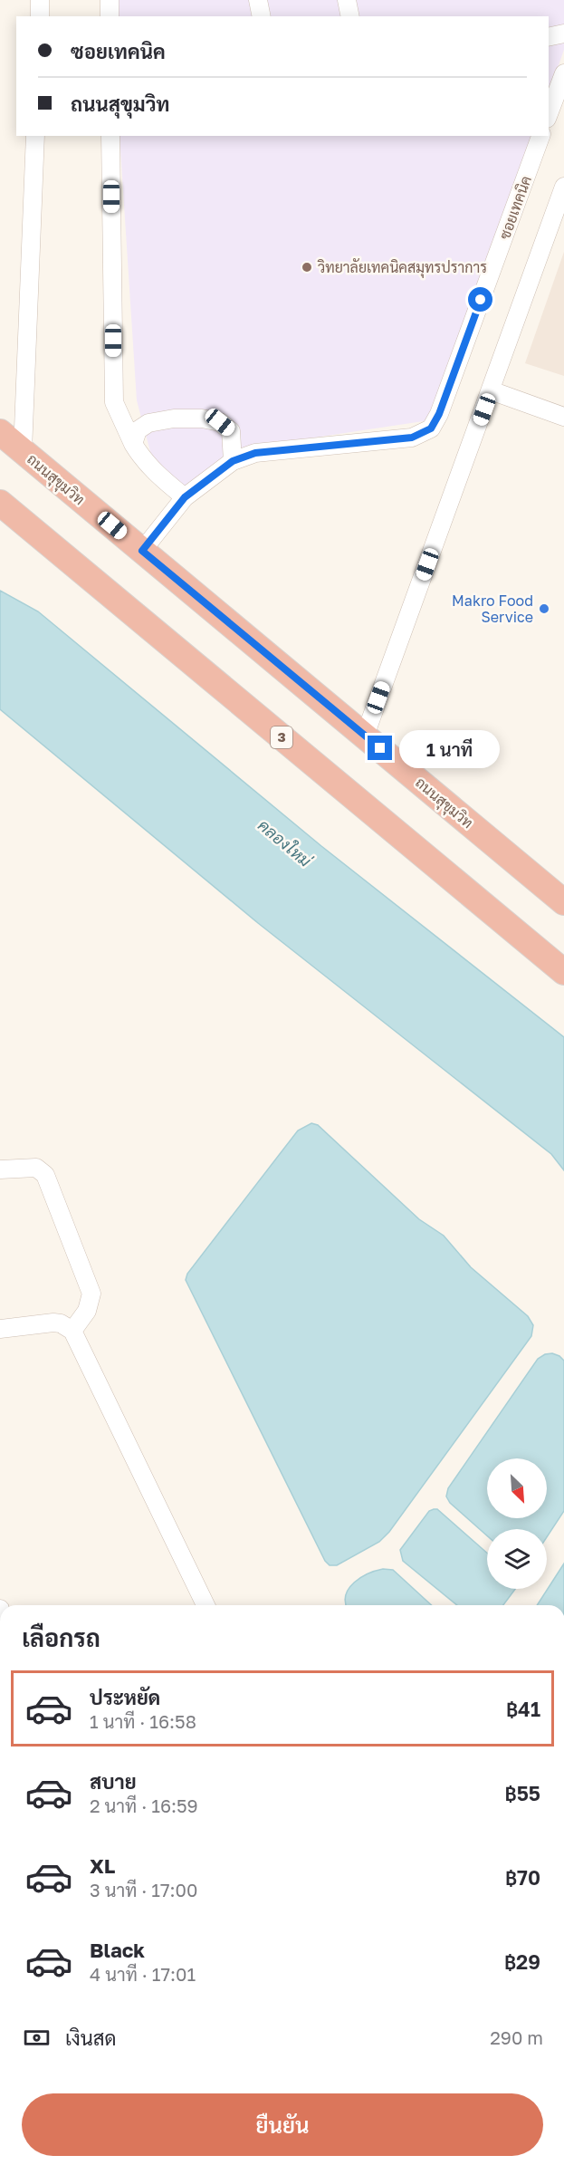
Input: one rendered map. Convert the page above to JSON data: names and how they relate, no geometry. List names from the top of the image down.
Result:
{
  "streets": {
    "highway": ["ถนนสุขุมวิท", "3"],
    "street": ["ซอยเทคนิค"]
  },
  "crossings": [
    ["ซอยเทคนิค", "ถนนสุขุมวิท"]
  ],
  "water": ["คลองใหม่"],
  "places": ["วิทยาลัยเทคนิคสมุทรปราการ", "Makro Food Service"],
  "north": "bottom right",
  "page": {
    "banner": ["ซอยเทคนิค", "ถนนสุขุมวิท"],
    "bubble": "1 นาที",
    "heading": "เลือกรถ",
    "list": [
      {
        "name": "ประหยัด",
        "note": "1 นาที · 16:58",
        "value": "฿41"
      },
      {
        "name": "สบาย",
        "note": "2 นาที · 16:59",
        "value": "฿55"
      },
      {
        "name": "XL",
        "note": "3 นาที · 17:00",
        "value": "฿70"
      },
      {
        "name": "Black",
        "note": "4 นาที · 17:01",
        "value": "฿29"
      }
    ],
    "pay": ["เงินสด", "290 m"],
    "buttons": "ยืนยัน"
  }
}
